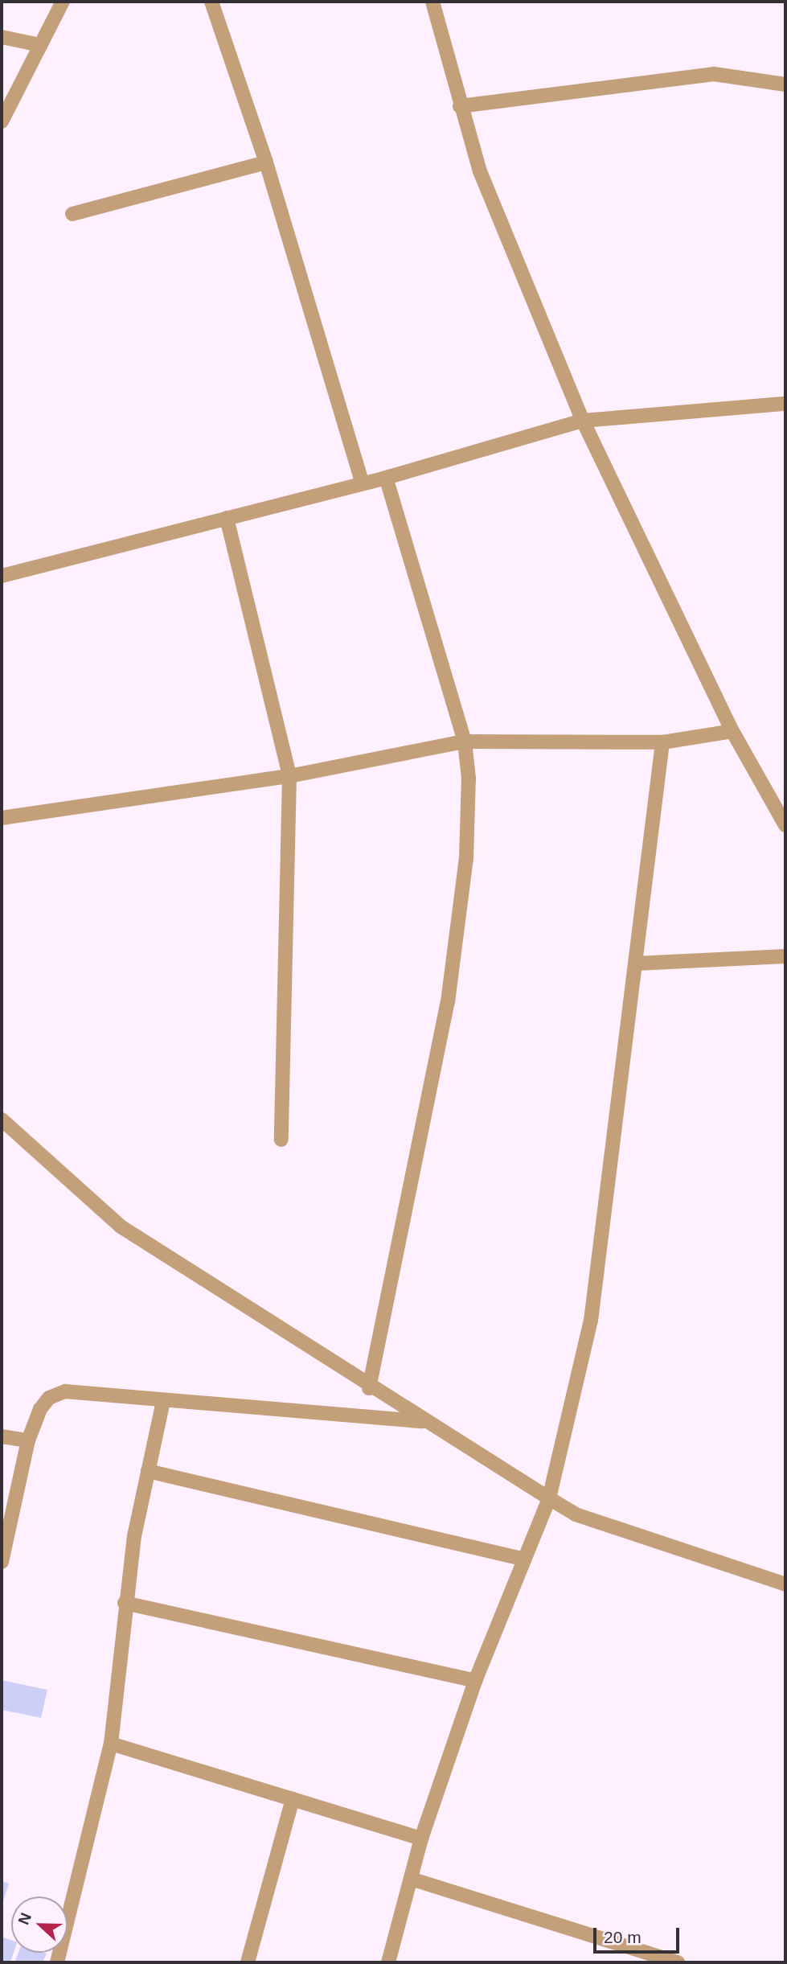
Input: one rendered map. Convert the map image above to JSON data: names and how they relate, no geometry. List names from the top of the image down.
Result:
{
  "scale_bar": "20 m",
  "north": "left"
}
